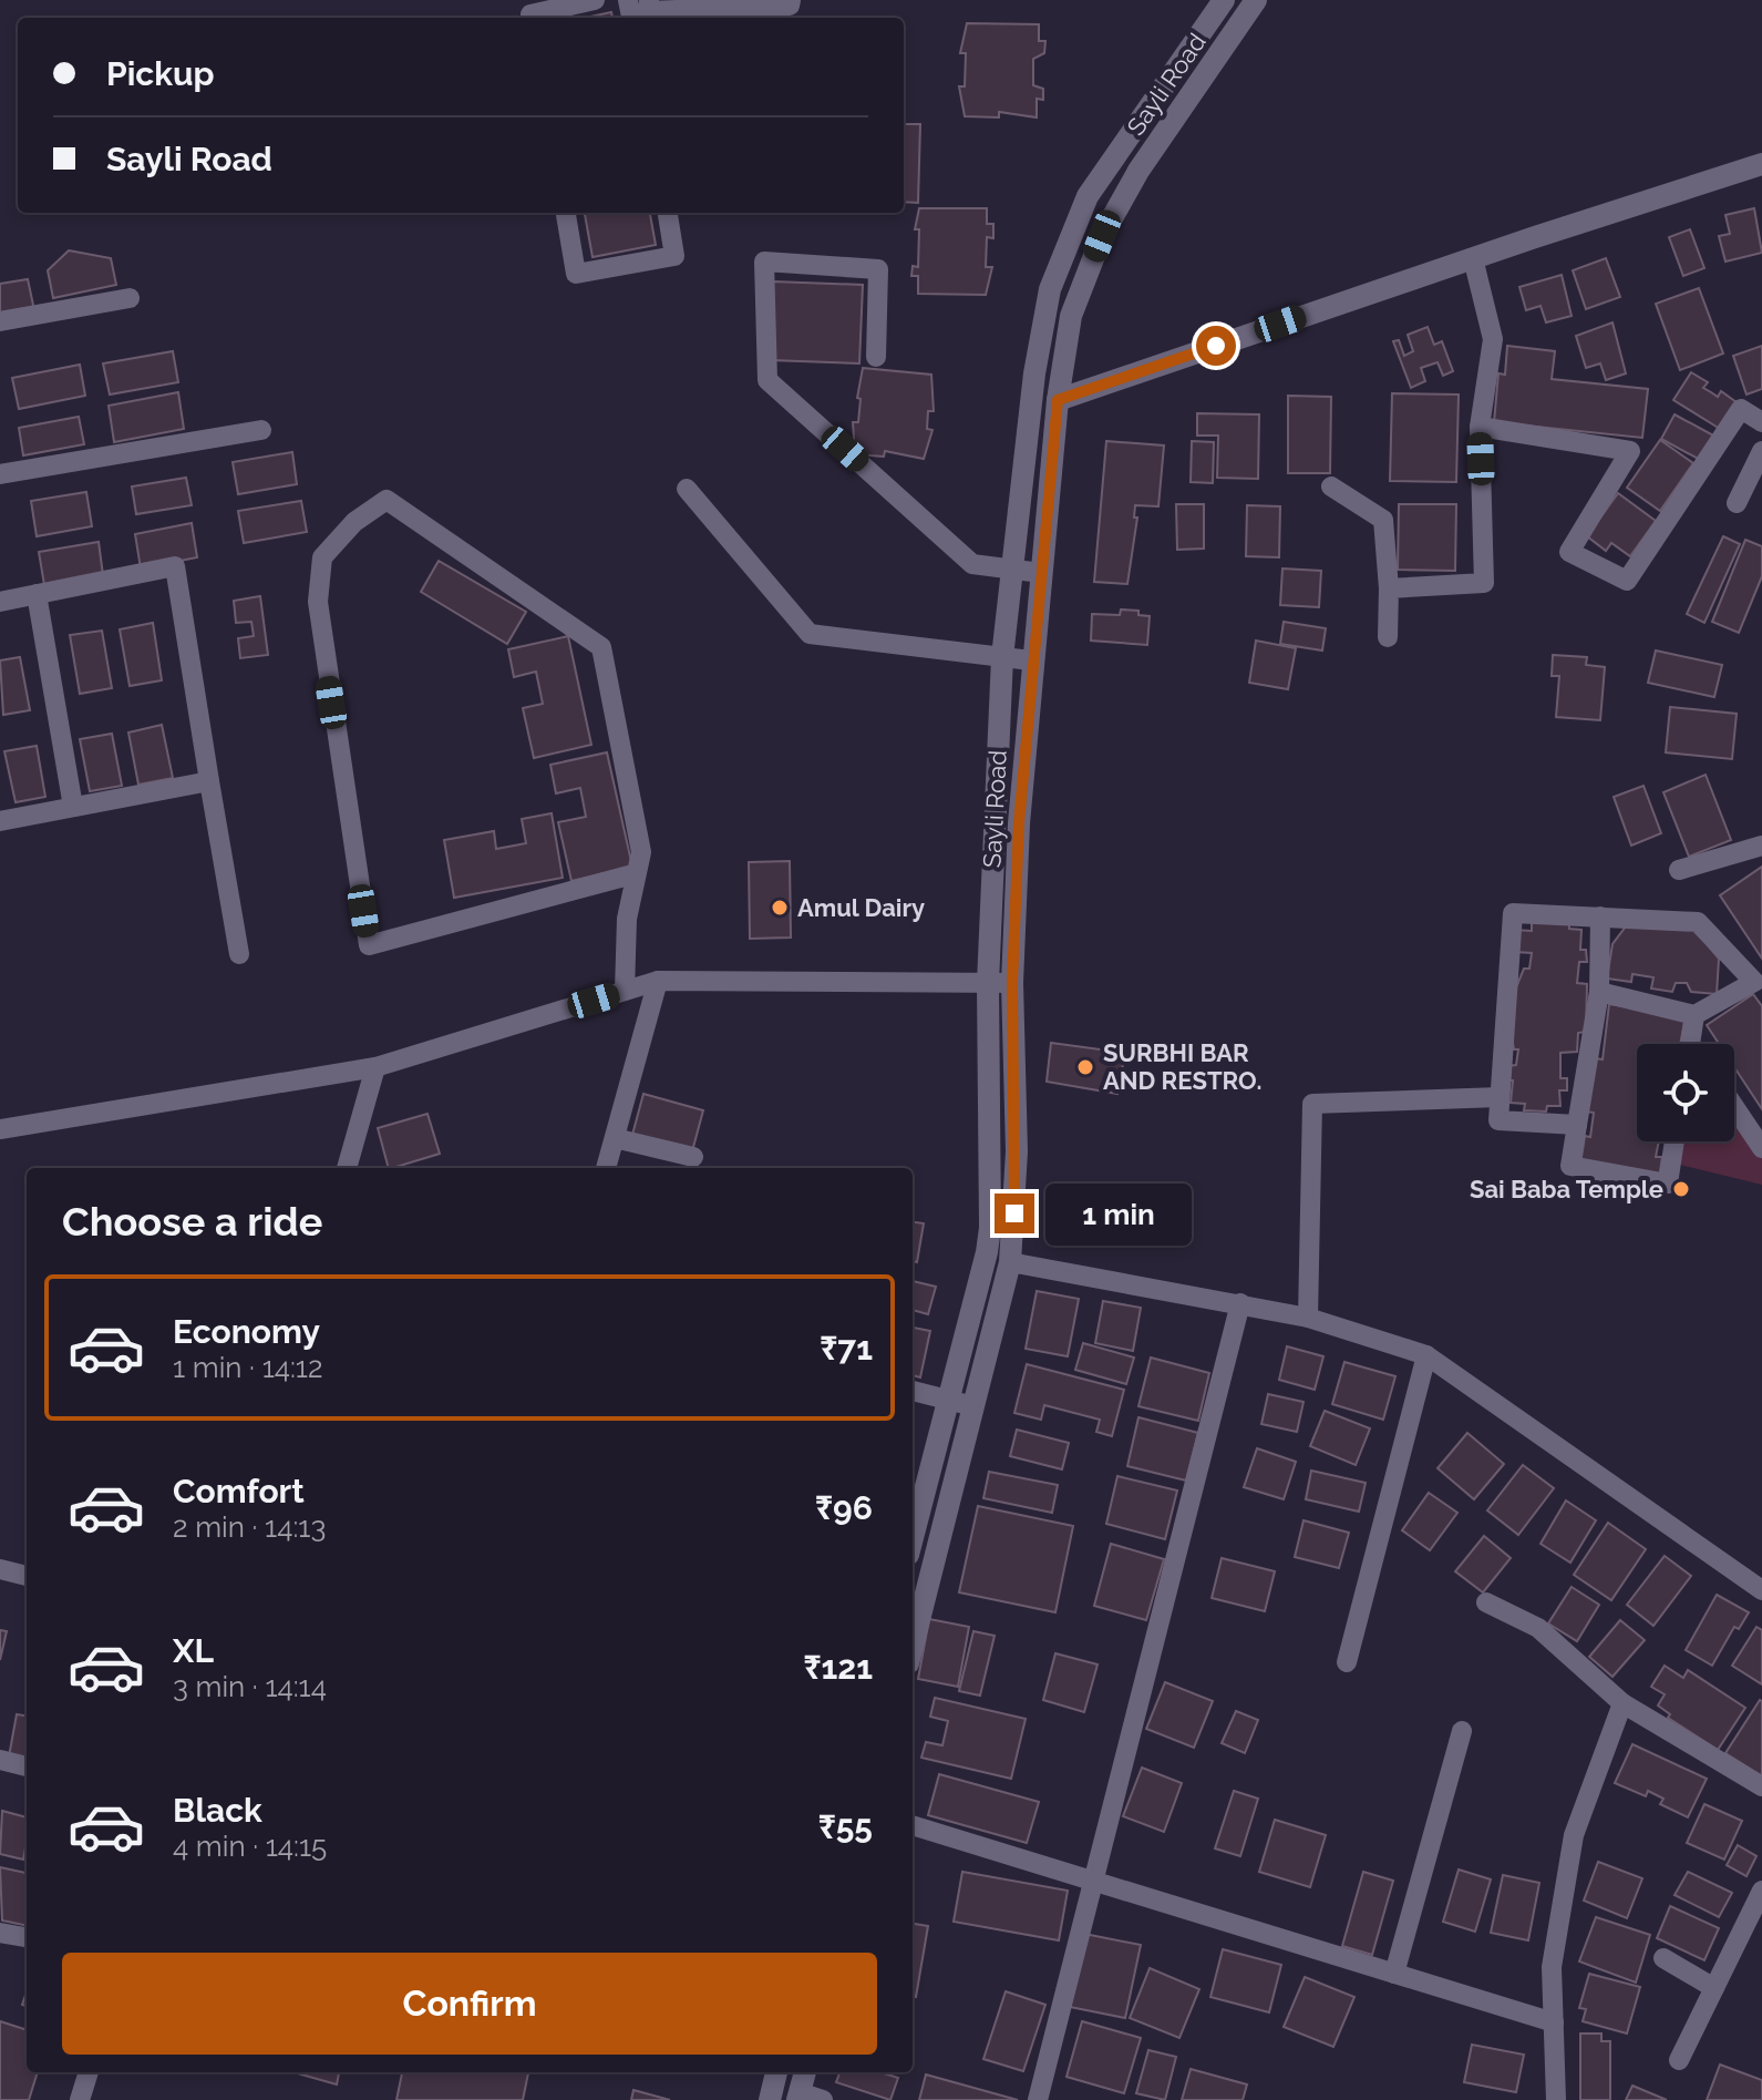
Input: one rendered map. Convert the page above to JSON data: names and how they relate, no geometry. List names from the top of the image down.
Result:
{
  "streets": {
    "main road": ["Sayli Road"]
  },
  "places": ["Amul Dairy", "SURBHI BAR AND RESTRO.", "Sai Baba Temple"],
  "page": {
    "banner": ["Pickup", "Sayli Road"],
    "heading": "Choose a ride",
    "bubble": "1 min",
    "list": [
      {
        "name": "Economy",
        "note": "1 min · 14:12",
        "value": "₹71"
      },
      {
        "name": "Comfort",
        "note": "2 min · 14:13",
        "value": "₹96"
      },
      {
        "name": "XL",
        "note": "3 min · 14:14",
        "value": "₹121"
      },
      {
        "name": "Black",
        "note": "4 min · 14:15",
        "value": "₹55"
      }
    ],
    "buttons": "Confirm"
  }
}
